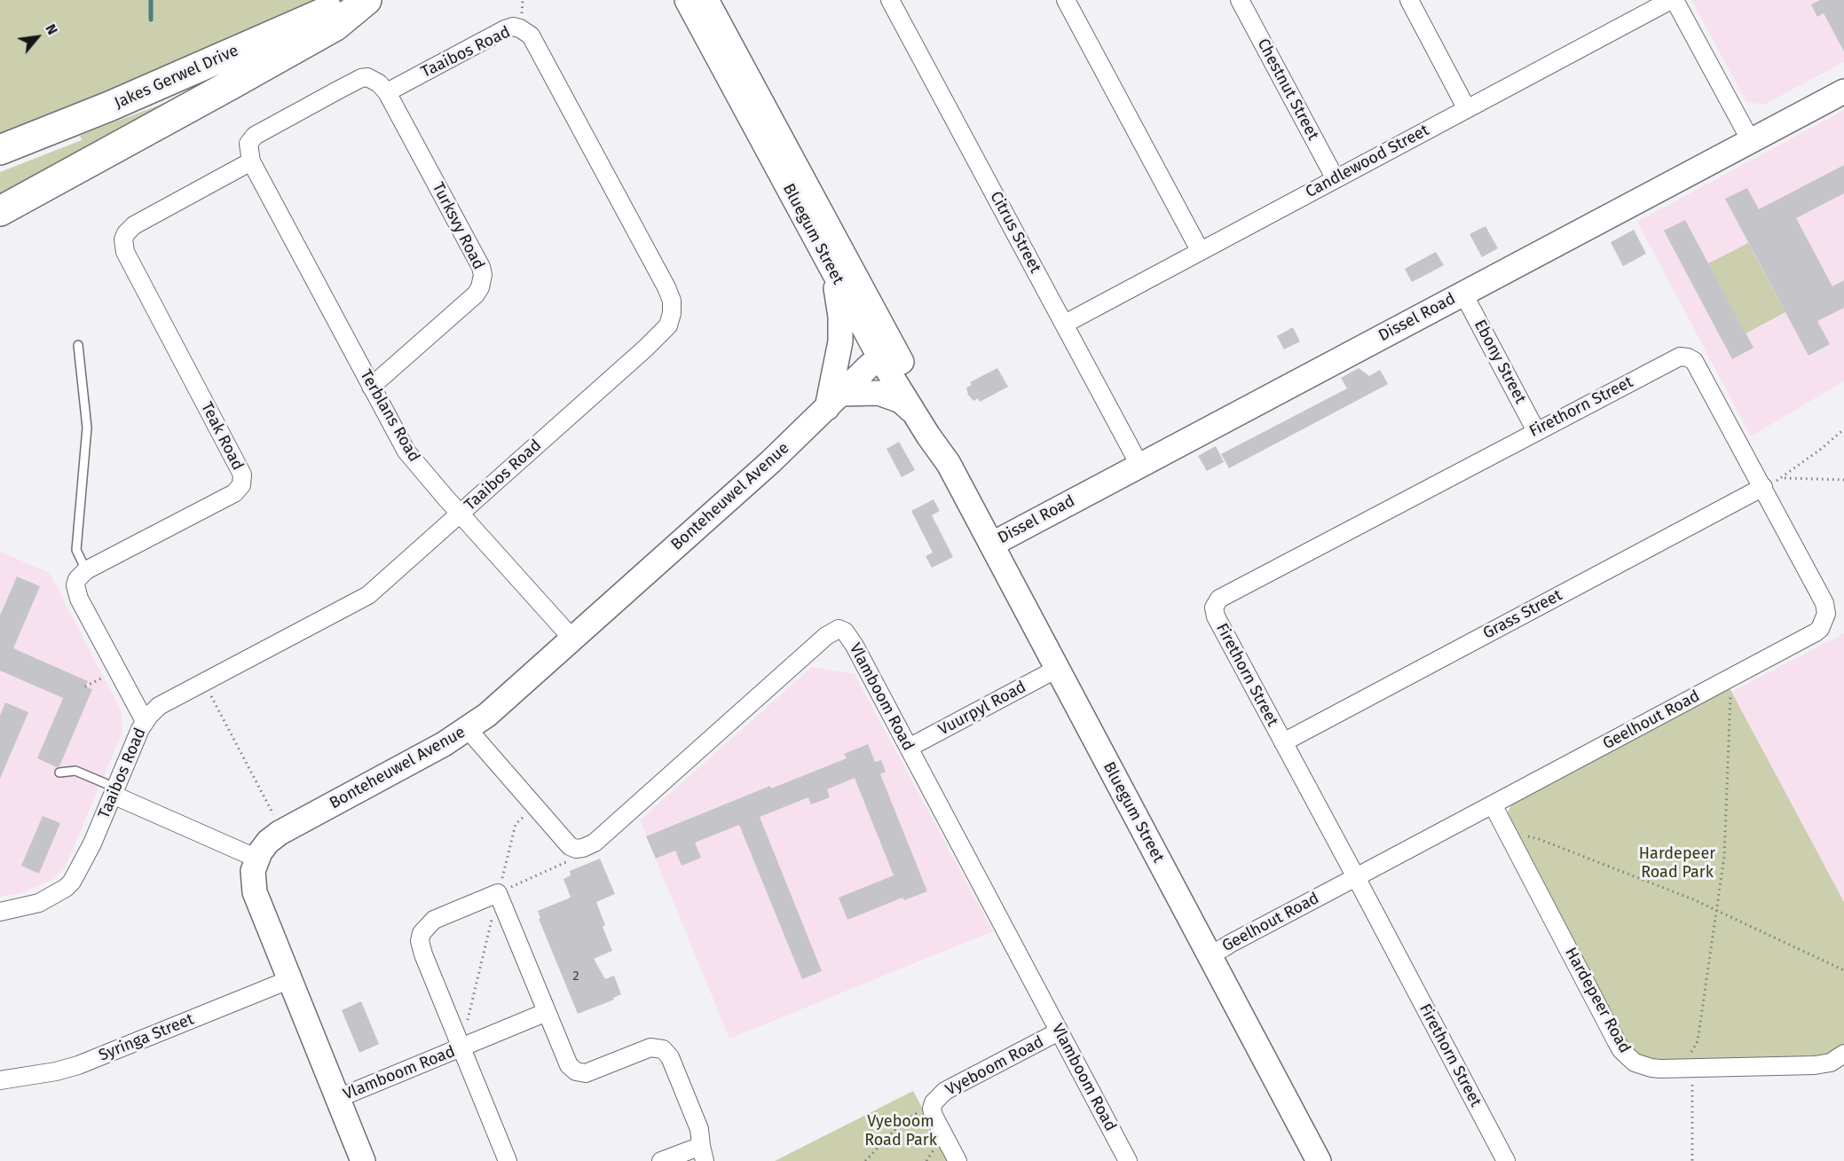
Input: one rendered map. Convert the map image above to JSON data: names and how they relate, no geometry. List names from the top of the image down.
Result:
{
  "streets": {
    "highway": ["Jakes Gerwel Drive"],
    "street": [
      "Taaibos Road",
      "Chestnut Street",
      "Candlewood Street",
      "Turksvy Road",
      "Citrus Street",
      "Bluegum Street",
      "Dissel Road",
      "Ebony Street",
      "Firethorn Street",
      "Terblans Road",
      "Teak Road",
      "Bonteheuwel Avenue",
      "Grass Street",
      "Vlamboom Road",
      "Vuurpyl Road",
      "Geelhout Road",
      "Hardepeer Road",
      "Syringa Street",
      "Vyeboom Road"
    ]
  },
  "crossings": [
    ["Taaibos Road", "Turksvy Road"],
    ["Taaibos Road", "Terblans Road"],
    ["Chestnut Street", "Candlewood Street"],
    ["Candlewood Street", "Citrus Street"],
    ["Turksvy Road", "Terblans Road"],
    ["Turksvy Road", "Teak Road"],
    ["Citrus Street", "Dissel Road"],
    ["Bluegum Street", "Dissel Road"],
    ["Bluegum Street", "Bonteheuwel Avenue"],
    ["Bluegum Street", "Vuurpyl Road"],
    ["Bluegum Street", "Geelhout Road"],
    ["Dissel Road", "Ebony Street"],
    ["Ebony Street", "Firethorn Street"],
    ["Firethorn Street", "Grass Street"],
    ["Firethorn Street", "Geelhout Road"],
    ["Terblans Road", "Teak Road"],
    ["Terblans Road", "Bonteheuwel Avenue"],
    ["Bonteheuwel Avenue", "Vlamboom Road"],
    ["Bonteheuwel Avenue", "Syringa Street"],
    ["Grass Street", "Geelhout Road"],
    ["Vlamboom Road", "Vuurpyl Road"],
    ["Vlamboom Road", "Vyeboom Road"],
    ["Geelhout Road", "Hardepeer Road"]
  ],
  "parks": ["Hardepeer Road Park", "Vyeboom Road Park"],
  "house_numbers": ["2"],
  "north": "top right"
}
